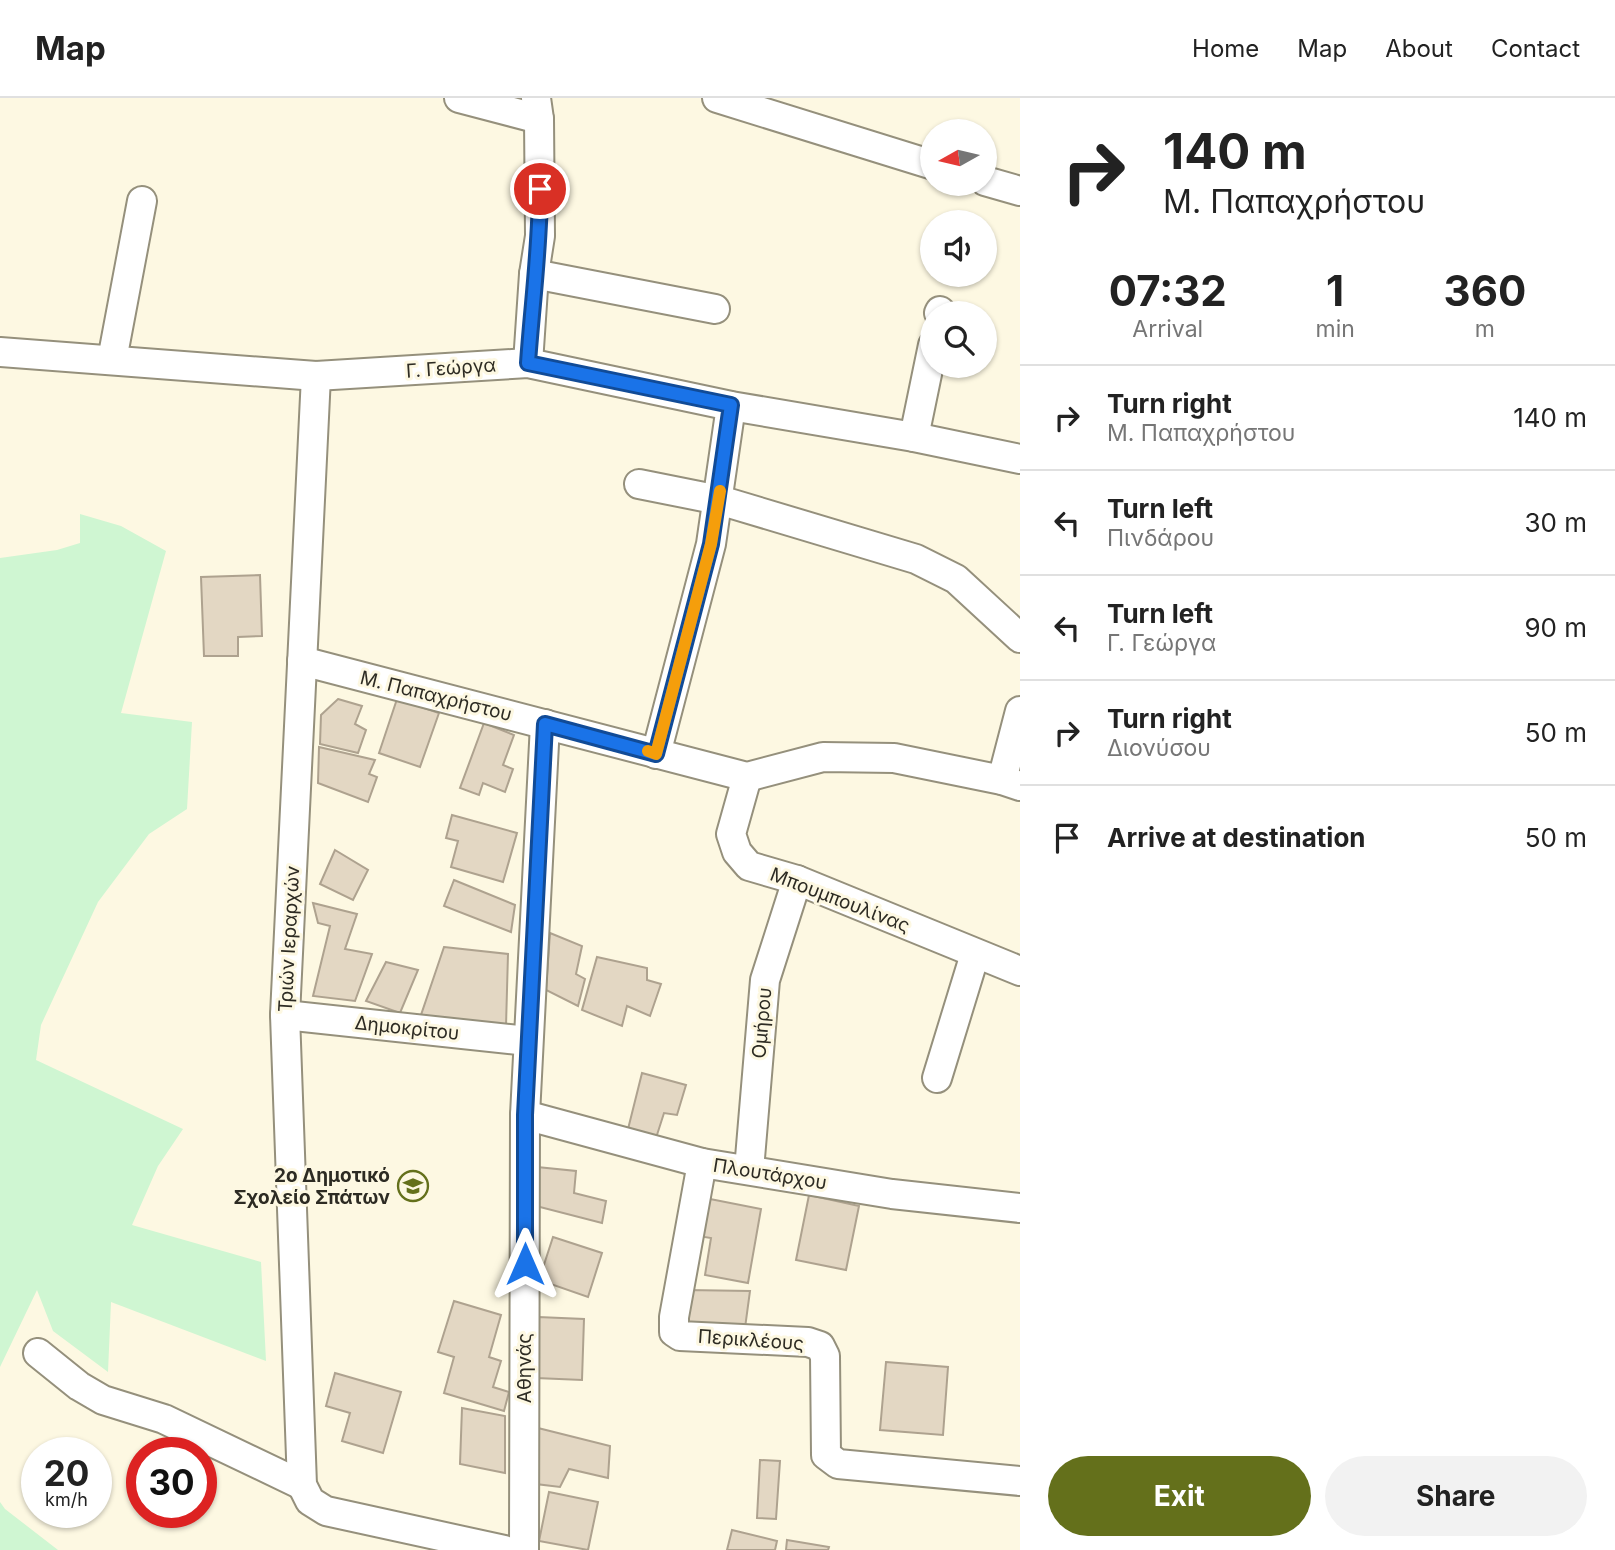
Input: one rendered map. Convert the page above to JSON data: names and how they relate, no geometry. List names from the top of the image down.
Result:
{
  "streets": {
    "street": [
      "Γ. Γεώργα",
      "Μ. Παπαχρήστου",
      "Μπουμπουλίνας",
      "Τριών Ιεραρχών",
      "Ομήρου",
      "Δημοκρίτου",
      "Πλουτάρχου",
      "Περικλέους",
      "Αθηνάς"
    ]
  },
  "crossings": [
    ["Γ. Γεώργα", "Τριών Ιεραρχών"],
    ["Μ. Παπαχρήστου", "Μπουμπουλίνας"],
    ["Μ. Παπαχρήστου", "Τριών Ιεραρχών"],
    ["Μ. Παπαχρήστου", "Αθηνάς"],
    ["Μπουμπουλίνας", "Ομήρου"],
    ["Τριών Ιεραρχών", "Δημοκρίτου"],
    ["Ομήρου", "Πλουτάρχου"],
    ["Δημοκρίτου", "Αθηνάς"],
    ["Πλουτάρχου", "Περικλέους"],
    ["Πλουτάρχου", "Αθηνάς"]
  ],
  "places": {
    "school or university": ["2ο Δημοτικό Σχολείο Σπάτων"]
  },
  "north": "left",
  "page": {
    "header": "Map",
    "nav": [
      "Home",
      "Map",
      "About",
      "Contact"
    ],
    "turn": ["140 m", "Μ. Παπαχρήστου"],
    "eta": [
      "07:32",
      "Arrival",
      "1",
      "min",
      "360",
      "m"
    ],
    "list": [
      {
        "name": "Turn right",
        "note": "Μ. Παπαχρήστου",
        "value": "140 m"
      },
      {
        "name": "Turn left",
        "note": "Πινδάρου",
        "value": "30 m"
      },
      {
        "name": "Turn left",
        "note": "Γ. Γεώργα",
        "value": "90 m"
      },
      {
        "name": "Turn right",
        "note": "Διονύσου",
        "value": "50 m"
      },
      {
        "name": "Arrive at destination",
        "value": "50 m"
      }
    ],
    "speed": "20 km/h",
    "limit": "30",
    "buttons": ["Exit", "Share"]
  }
}
